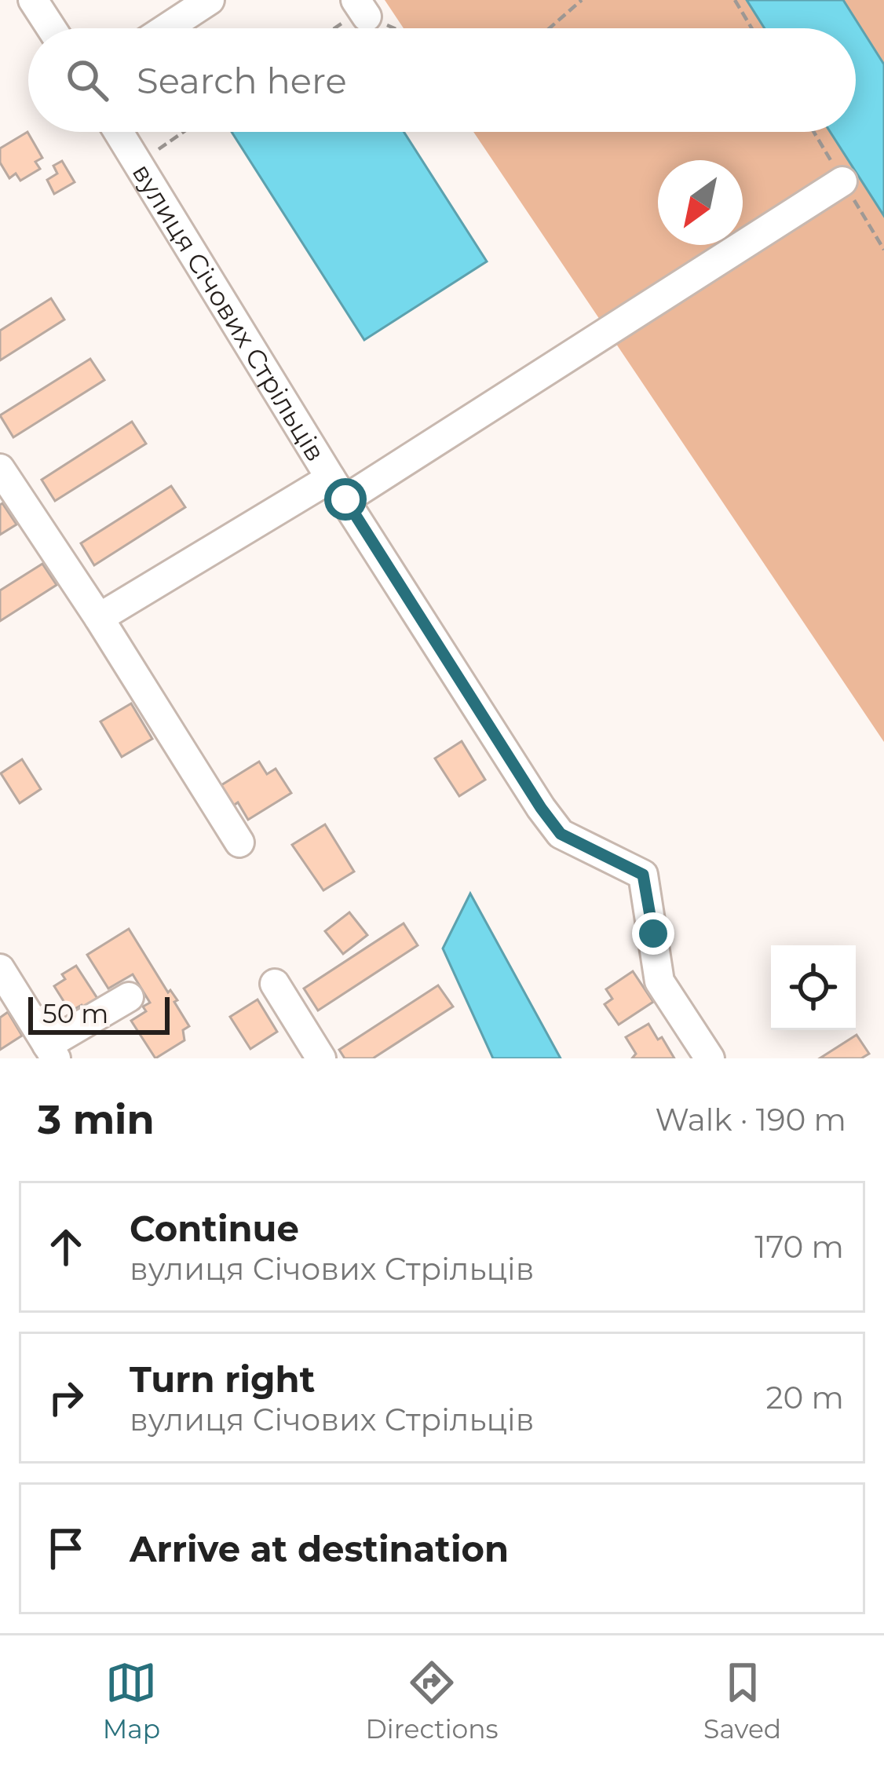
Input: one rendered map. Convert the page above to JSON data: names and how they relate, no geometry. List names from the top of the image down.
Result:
{
  "streets": {
    "street": ["вулиця Січових Стрільців"]
  },
  "scale_bar": "50 m",
  "north": "bottom left",
  "page": {
    "search": "Search here",
    "scale": "50 m",
    "heading": ["3 min", "Walk · 190 m"],
    "list": [
      ["Continue", "вулиця Січових Стрільців", "170 m"],
      ["Turn right", "вулиця Січових Стрільців", "20 m"],
      "Arrive at destination"
    ],
    "nav": ["Map", "Directions", "Saved"]
  }
}
